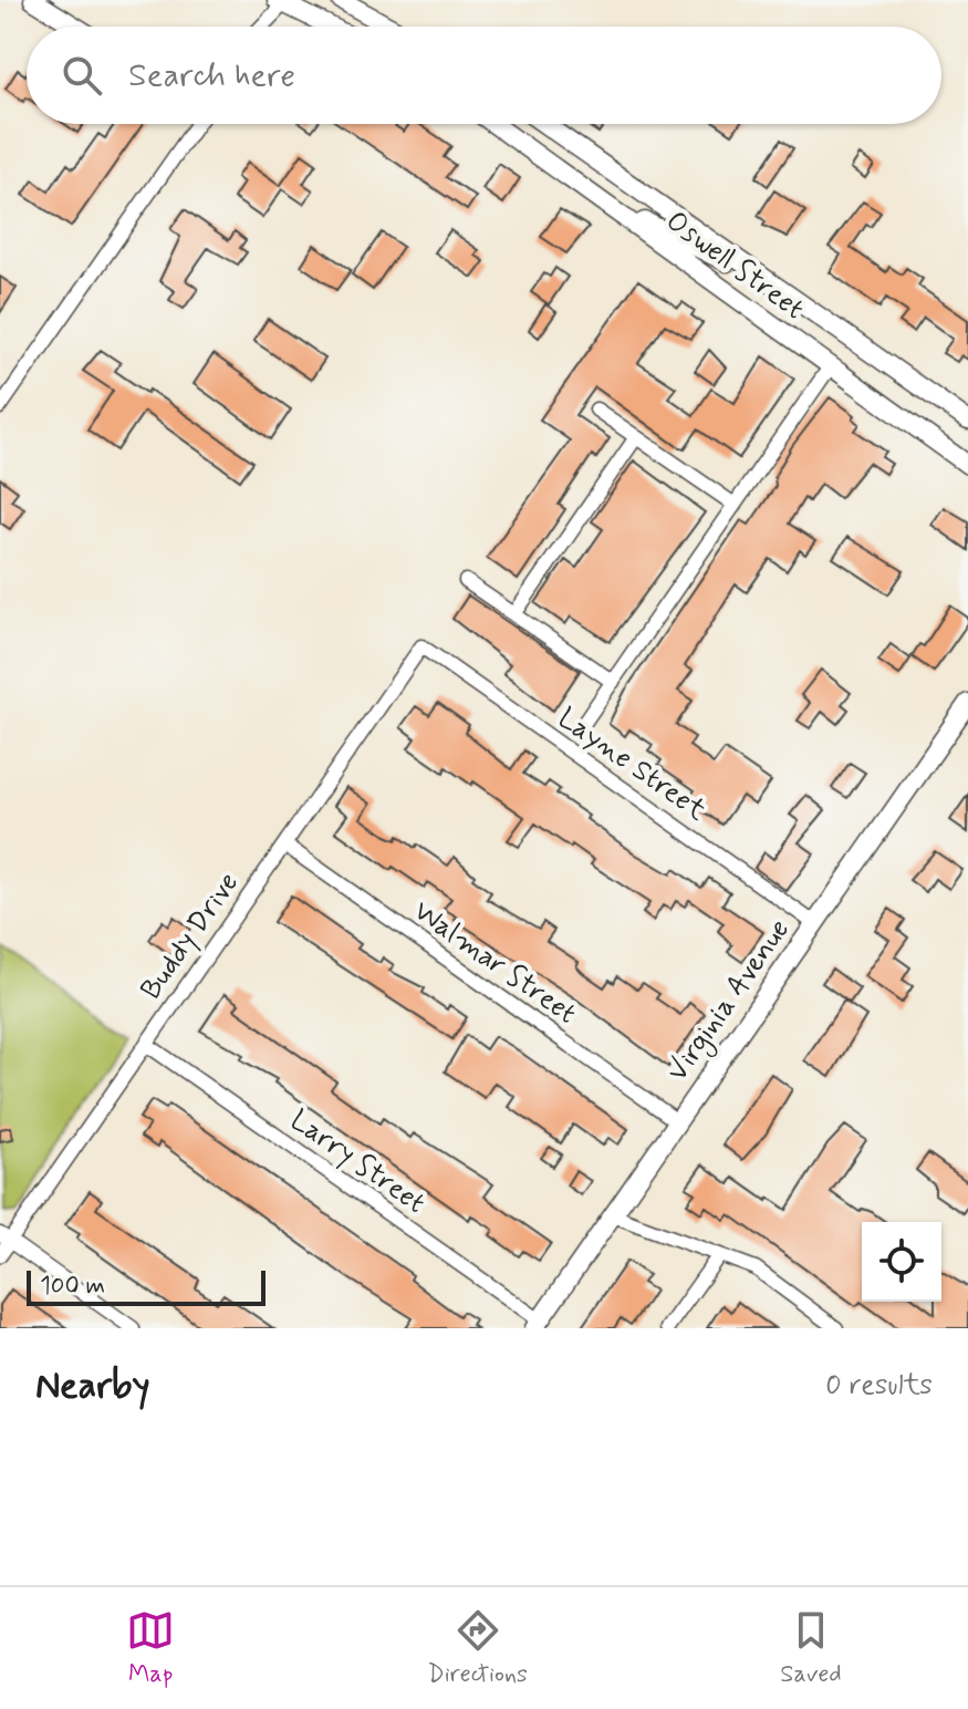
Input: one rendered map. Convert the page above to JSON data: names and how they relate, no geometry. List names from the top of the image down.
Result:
{
  "streets": {
    "main road": ["Oswell Street", "Virginia Avenue"],
    "street": [
      "Layne Street",
      "Buddy Drive",
      "Walmar Street",
      "Larry Street"
    ]
  },
  "crossings": [
    ["Layne Street", "Buddy Drive"],
    ["Layne Street", "Virginia Avenue"],
    ["Buddy Drive", "Walmar Street"],
    ["Buddy Drive", "Larry Street"],
    ["Walmar Street", "Virginia Avenue"],
    ["Virginia Avenue", "Larry Street"]
  ],
  "scale_bar": "100 m",
  "page": {
    "search": "Search here",
    "scale": "100 m",
    "heading": ["Nearby", "0 results"],
    "nav": ["Map", "Directions", "Saved"]
  }
}
